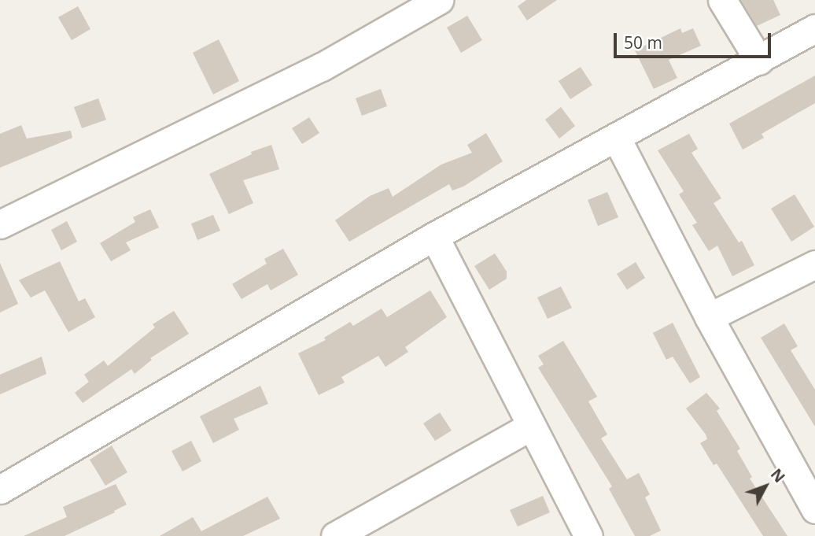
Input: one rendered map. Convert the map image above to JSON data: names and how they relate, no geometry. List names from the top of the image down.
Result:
{
  "scale_bar": "50 m",
  "north": "top right"
}
